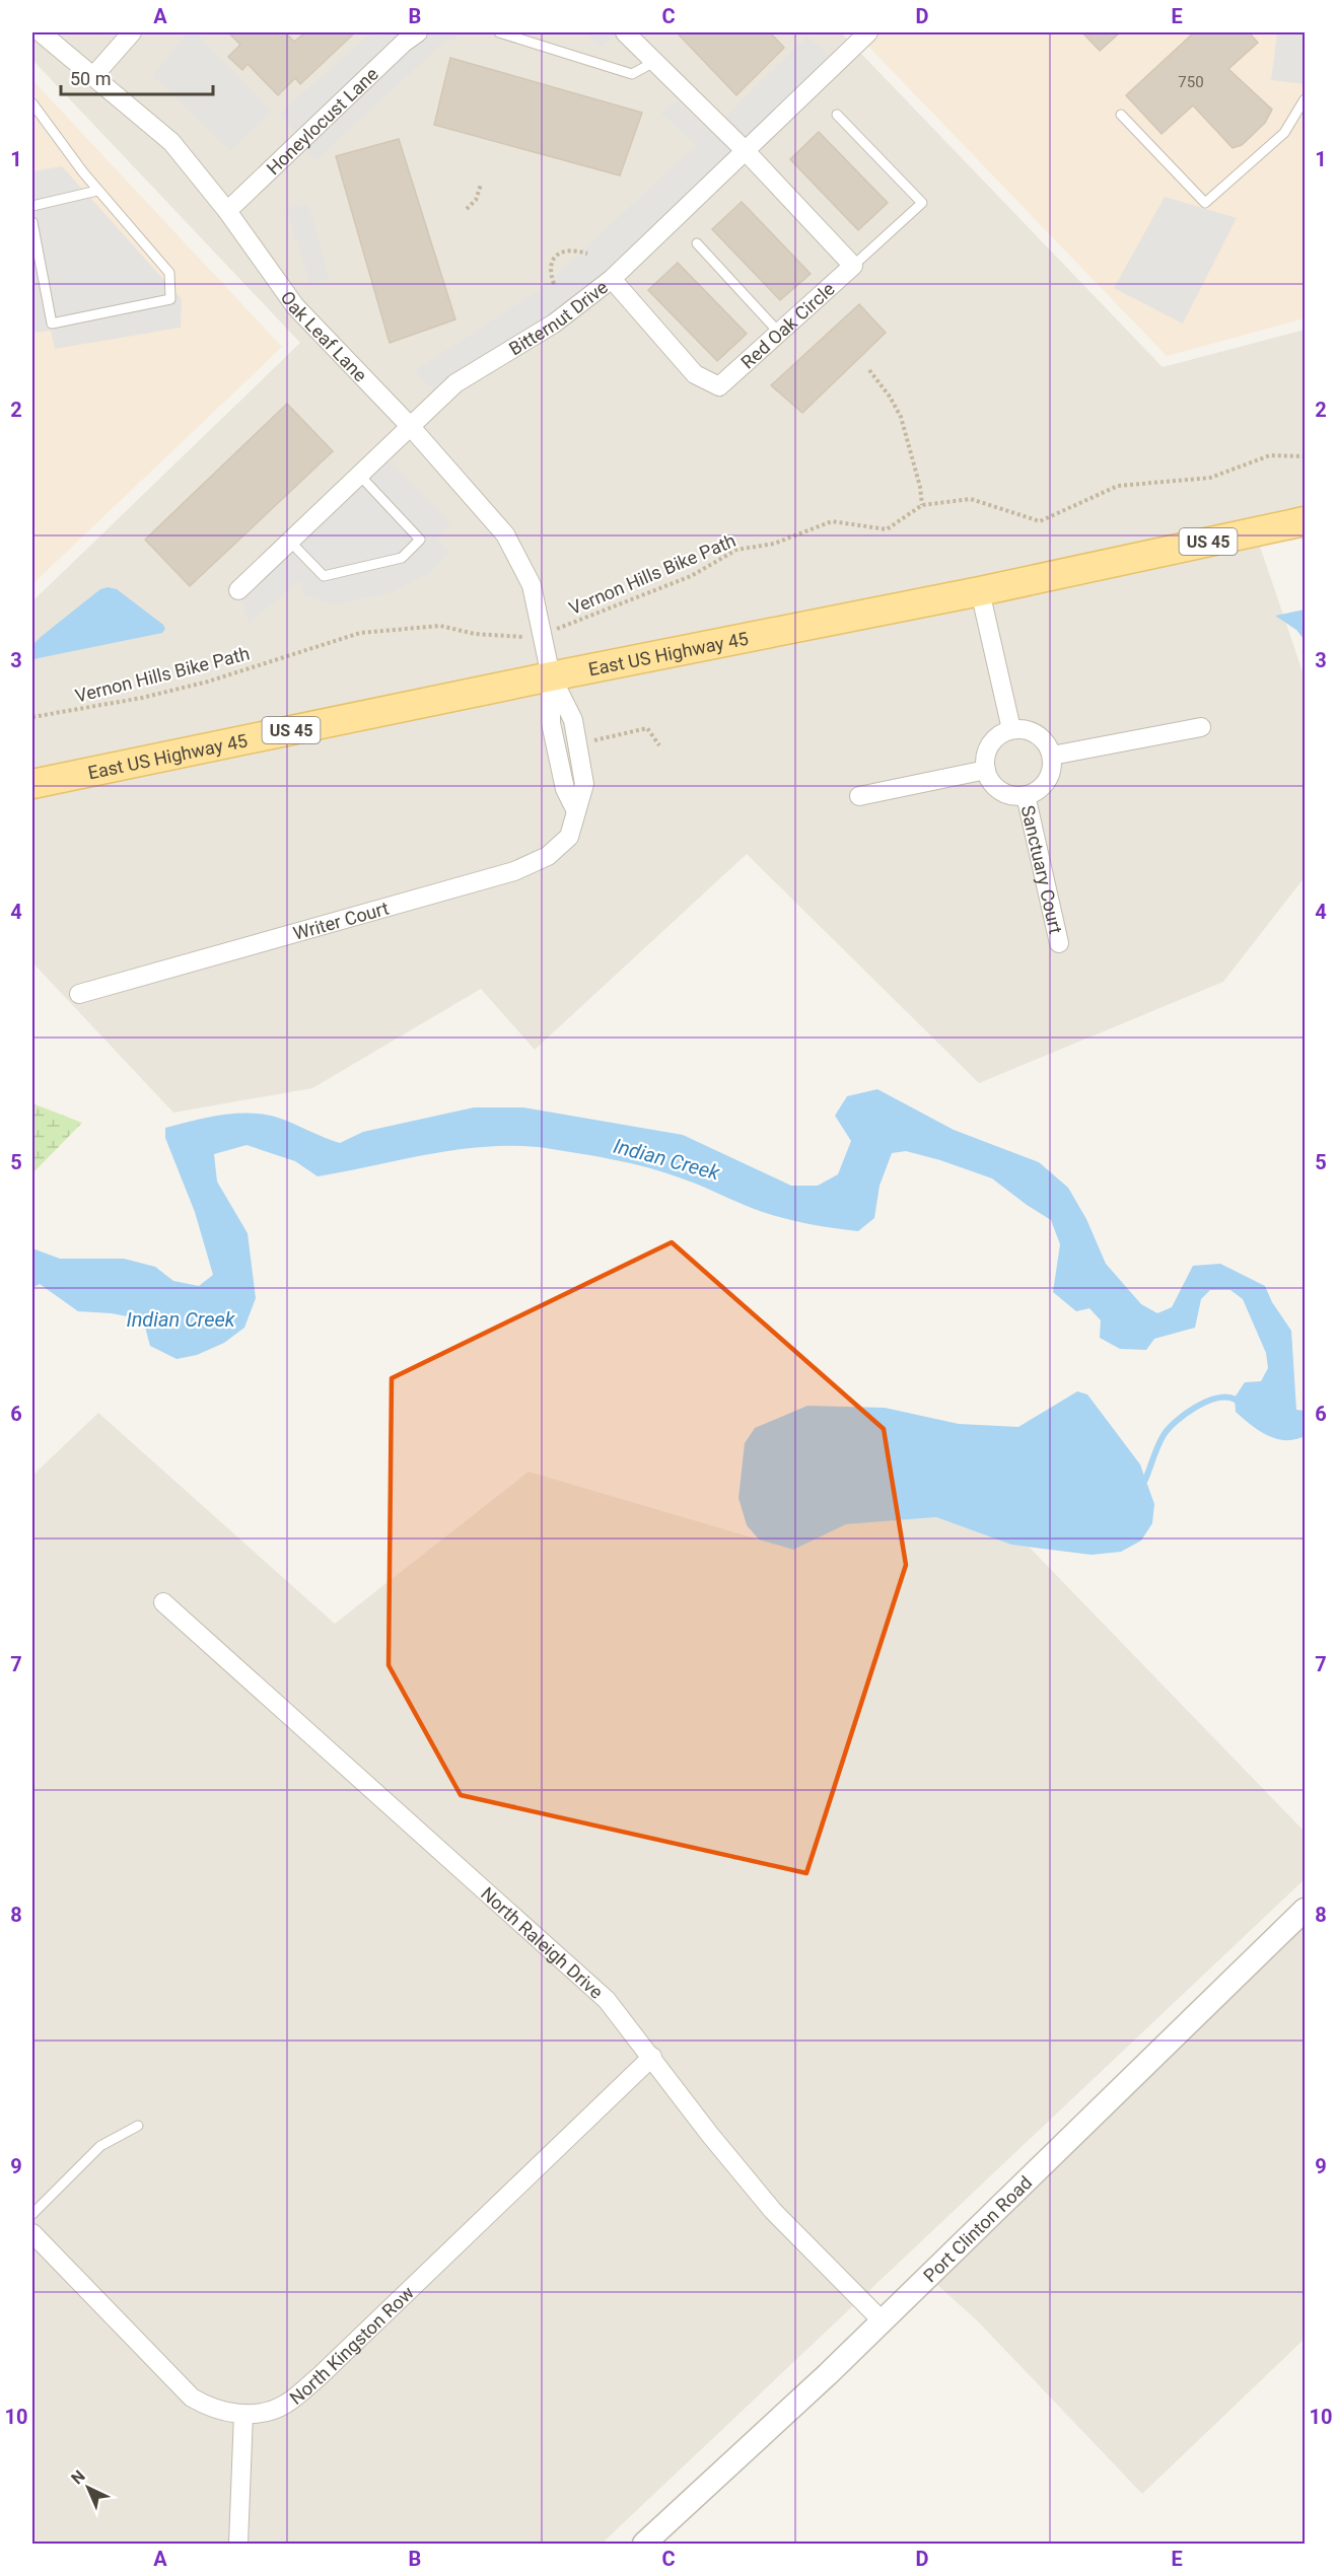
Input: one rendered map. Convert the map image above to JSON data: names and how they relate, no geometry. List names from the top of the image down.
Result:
{
  "streets": {
    "main road": ["US 45", "East US Highway 45"],
    "street": [
      "Honeylocust Lane",
      "Bitternut Drive",
      "Red Oak Circle",
      "Oak Leaf Lane",
      "Sanctuary Court",
      "Writer Court",
      "North Raleigh Drive",
      "Port Clinton Road",
      "North Kingston Row"
    ],
    "path": ["Vernon Hills Bike Path"]
  },
  "crossings": [
    ["Honeylocust Lane", "Oak Leaf Lane"],
    ["Bitternut Drive", "Red Oak Circle"],
    ["Bitternut Drive", "Oak Leaf Lane"],
    ["Oak Leaf Lane", "Vernon Hills Bike Path"],
    ["Oak Leaf Lane", "East US Highway 45"],
    ["Oak Leaf Lane", "Writer Court"],
    ["East US Highway 45", "Writer Court"],
    ["North Raleigh Drive", "Port Clinton Road"],
    ["North Raleigh Drive", "North Kingston Row"]
  ],
  "water": ["Indian Creek"],
  "house_numbers": ["750"],
  "scale_bar": "50 m",
  "north": "top left",
  "grid": {
    "columns": [
      "A",
      "B",
      "C",
      "D",
      "E"
    ],
    "rows": [
      "1",
      "2",
      "3",
      "4",
      "5",
      "6",
      "7",
      "8",
      "9",
      "10"
    ]
  }
}
